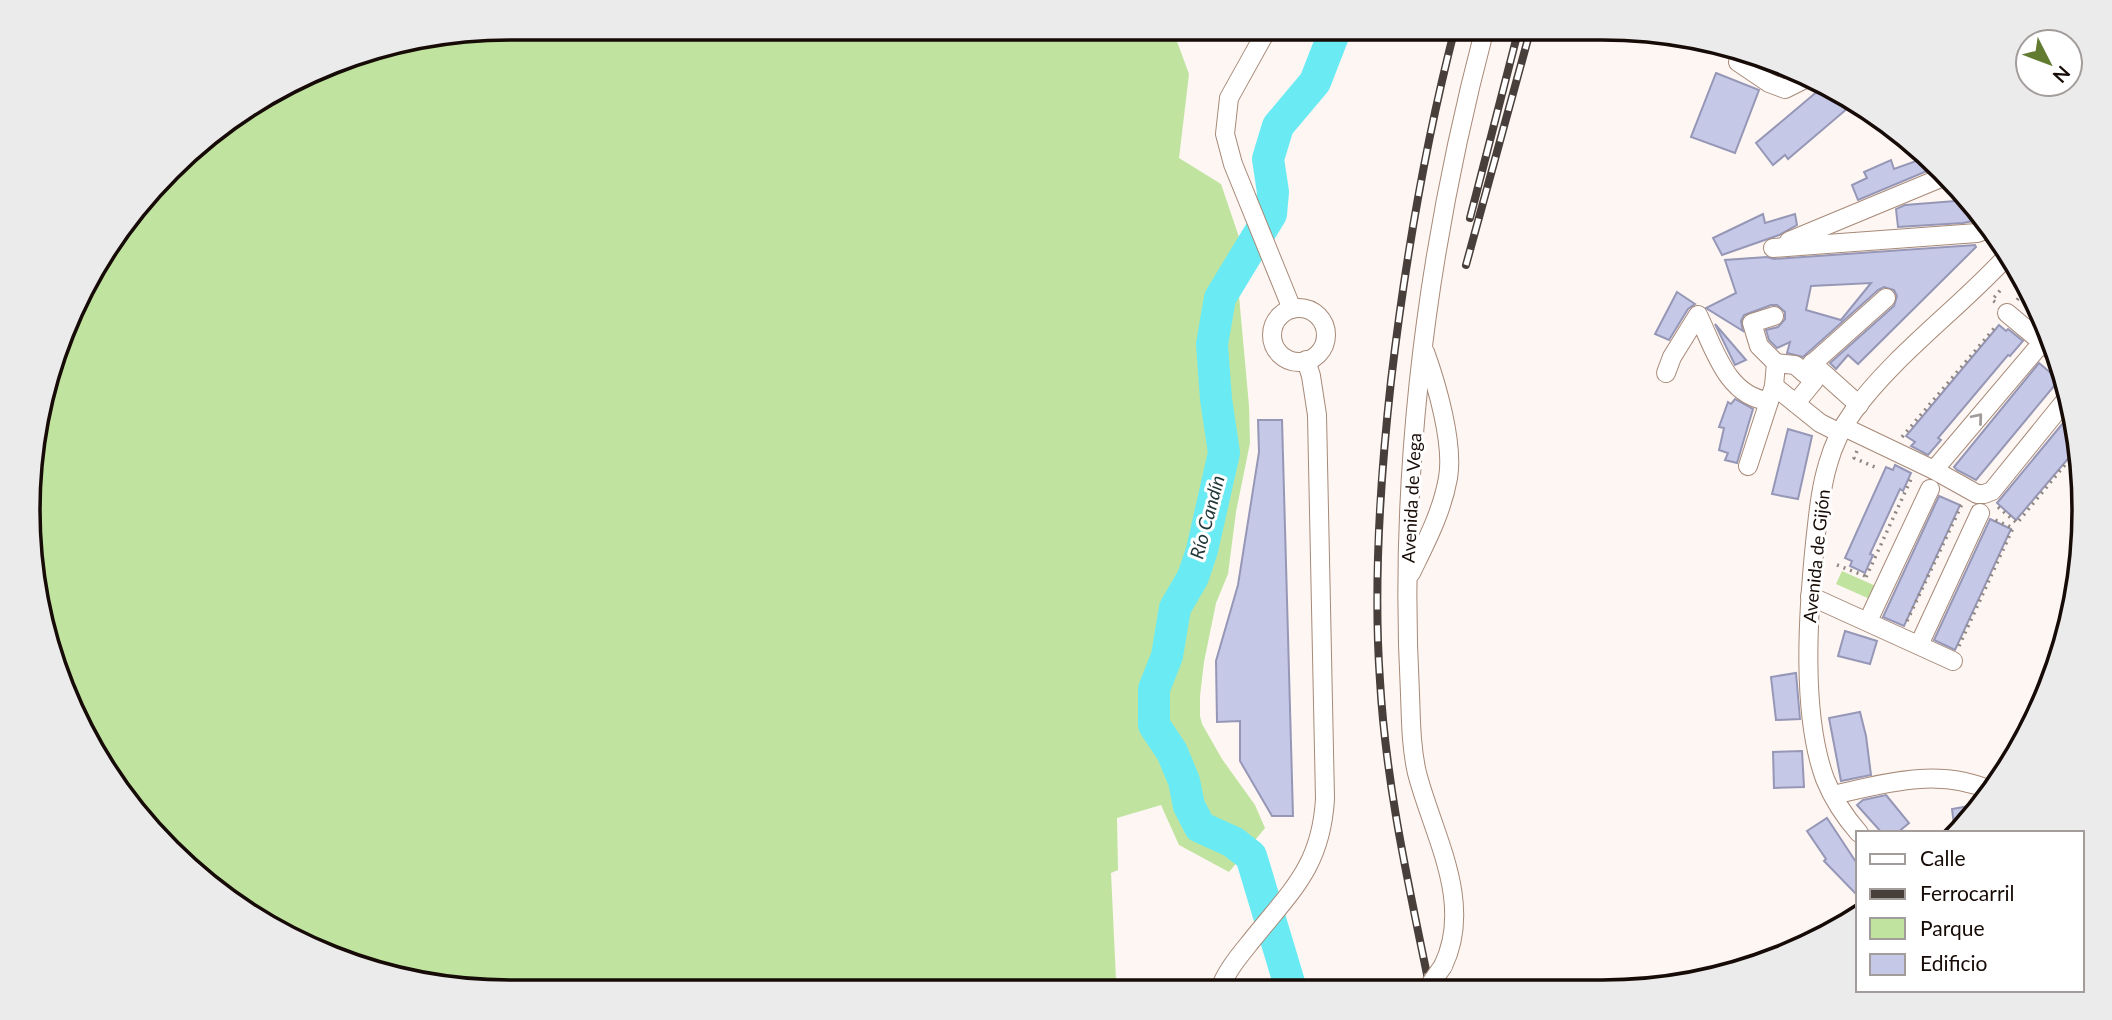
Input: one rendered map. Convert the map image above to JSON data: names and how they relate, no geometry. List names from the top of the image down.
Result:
{
  "streets": {
    "street": ["Avenida de Vega", "Avenida de Gijón"]
  },
  "water": ["Río Candín"],
  "legend": [
    "Calle",
    "Ferrocarril",
    "Parque",
    "Edificio"
  ],
  "north": "bottom right"
}
